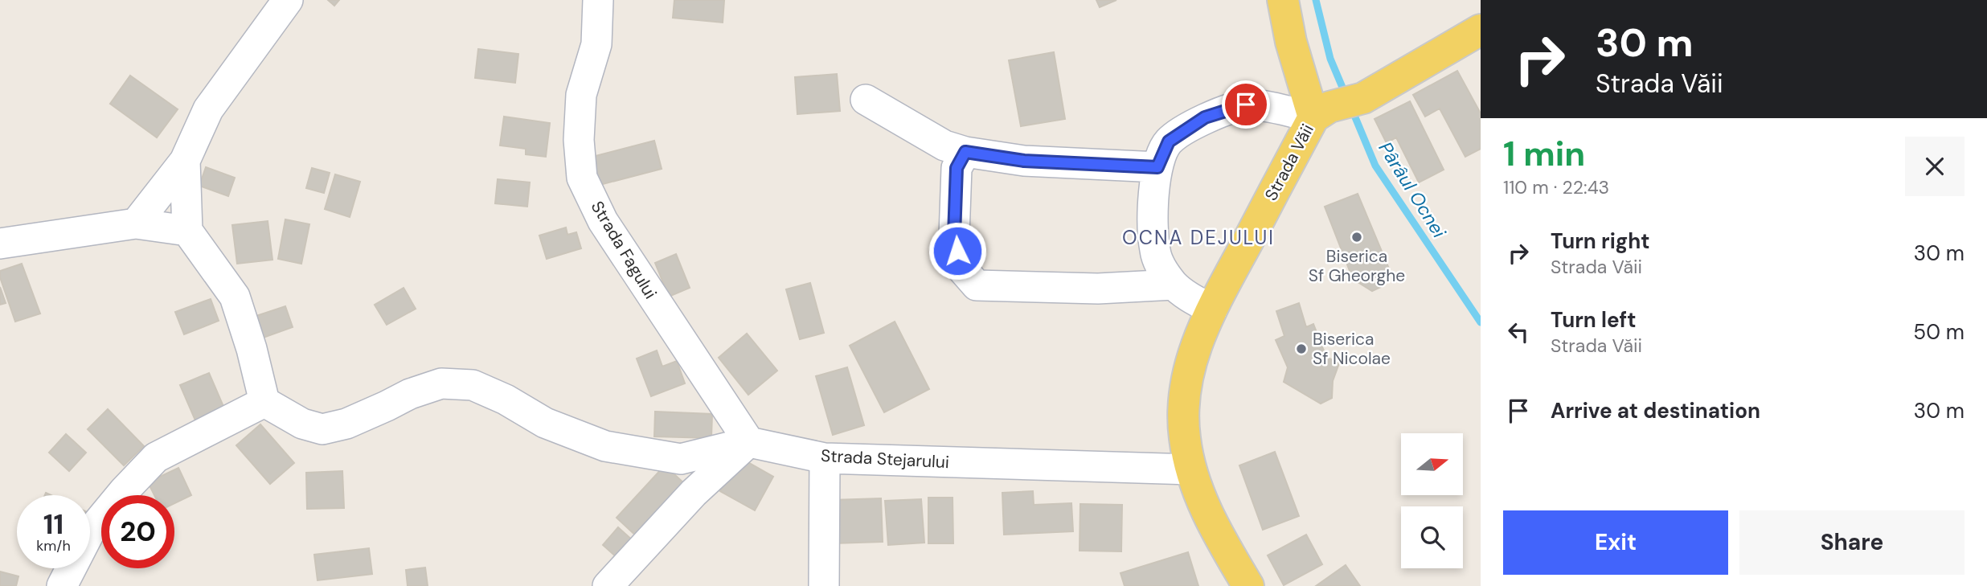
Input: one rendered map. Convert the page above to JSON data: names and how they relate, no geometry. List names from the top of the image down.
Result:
{
  "streets": {
    "main road": ["Strada Văii"],
    "street": ["Strada Fagului", "Strada Stejarului"]
  },
  "crossings": [
    ["Strada Văii", "Strada Stejarului"],
    ["Strada Fagului", "Strada Stejarului"]
  ],
  "districts": ["OCNA DEJULUI"],
  "water": ["Pârâul Ocnei"],
  "places": ["Biserica Sf Gheorghe", "Biserica Sf Nicolae"],
  "north": "right",
  "page": {
    "turn": ["30 m", "Strada Văii"],
    "heading": ["1 min", "110 m · 22:43"],
    "list": [
      {
        "name": "Turn right",
        "note": "Strada Văii",
        "value": "30 m"
      },
      {
        "name": "Turn left",
        "note": "Strada Văii",
        "value": "50 m"
      },
      {
        "name": "Arrive at destination",
        "value": "30 m"
      }
    ],
    "speed": "11 km/h",
    "limit": "20",
    "buttons": ["Exit", "Share"]
  }
}
